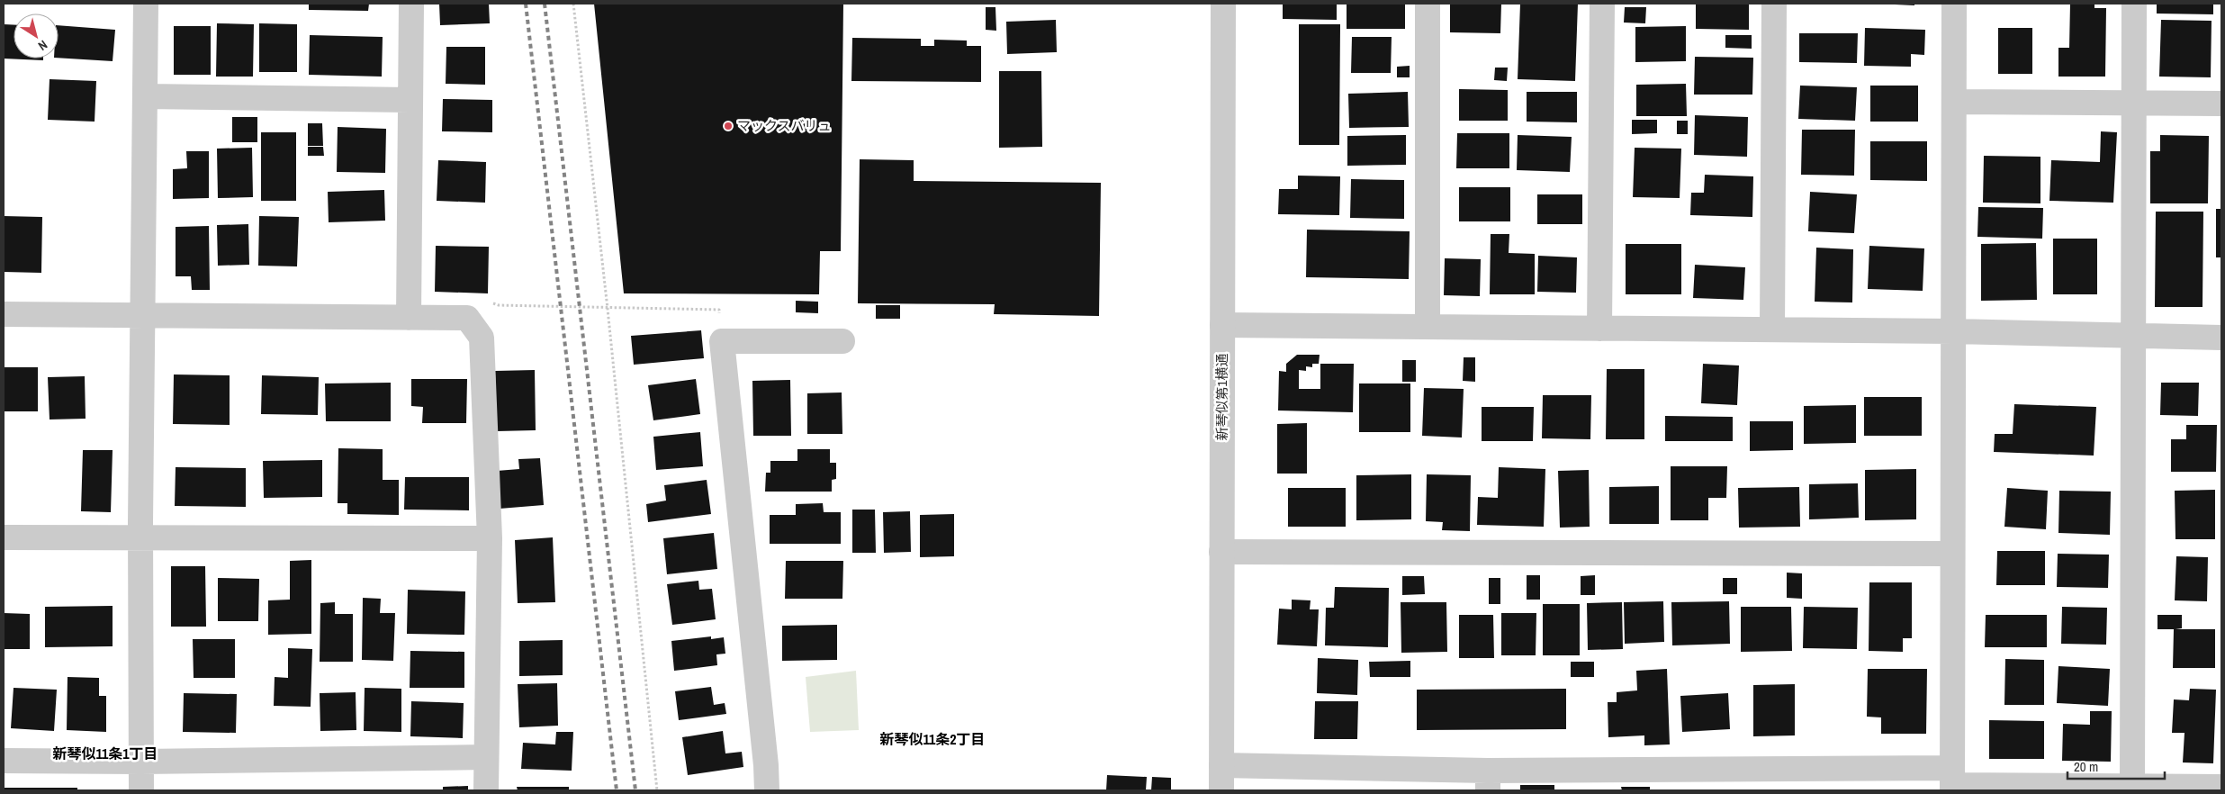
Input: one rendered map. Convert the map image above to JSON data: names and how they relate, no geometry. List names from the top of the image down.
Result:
{
  "streets": {
    "street": ["新琴似第1横通"]
  },
  "districts": ["新琴似11条2丁目", "新琴似11条1丁目"],
  "places": ["マックスバリュ"],
  "scale_bar": "20 m",
  "north": "bottom right"
}
